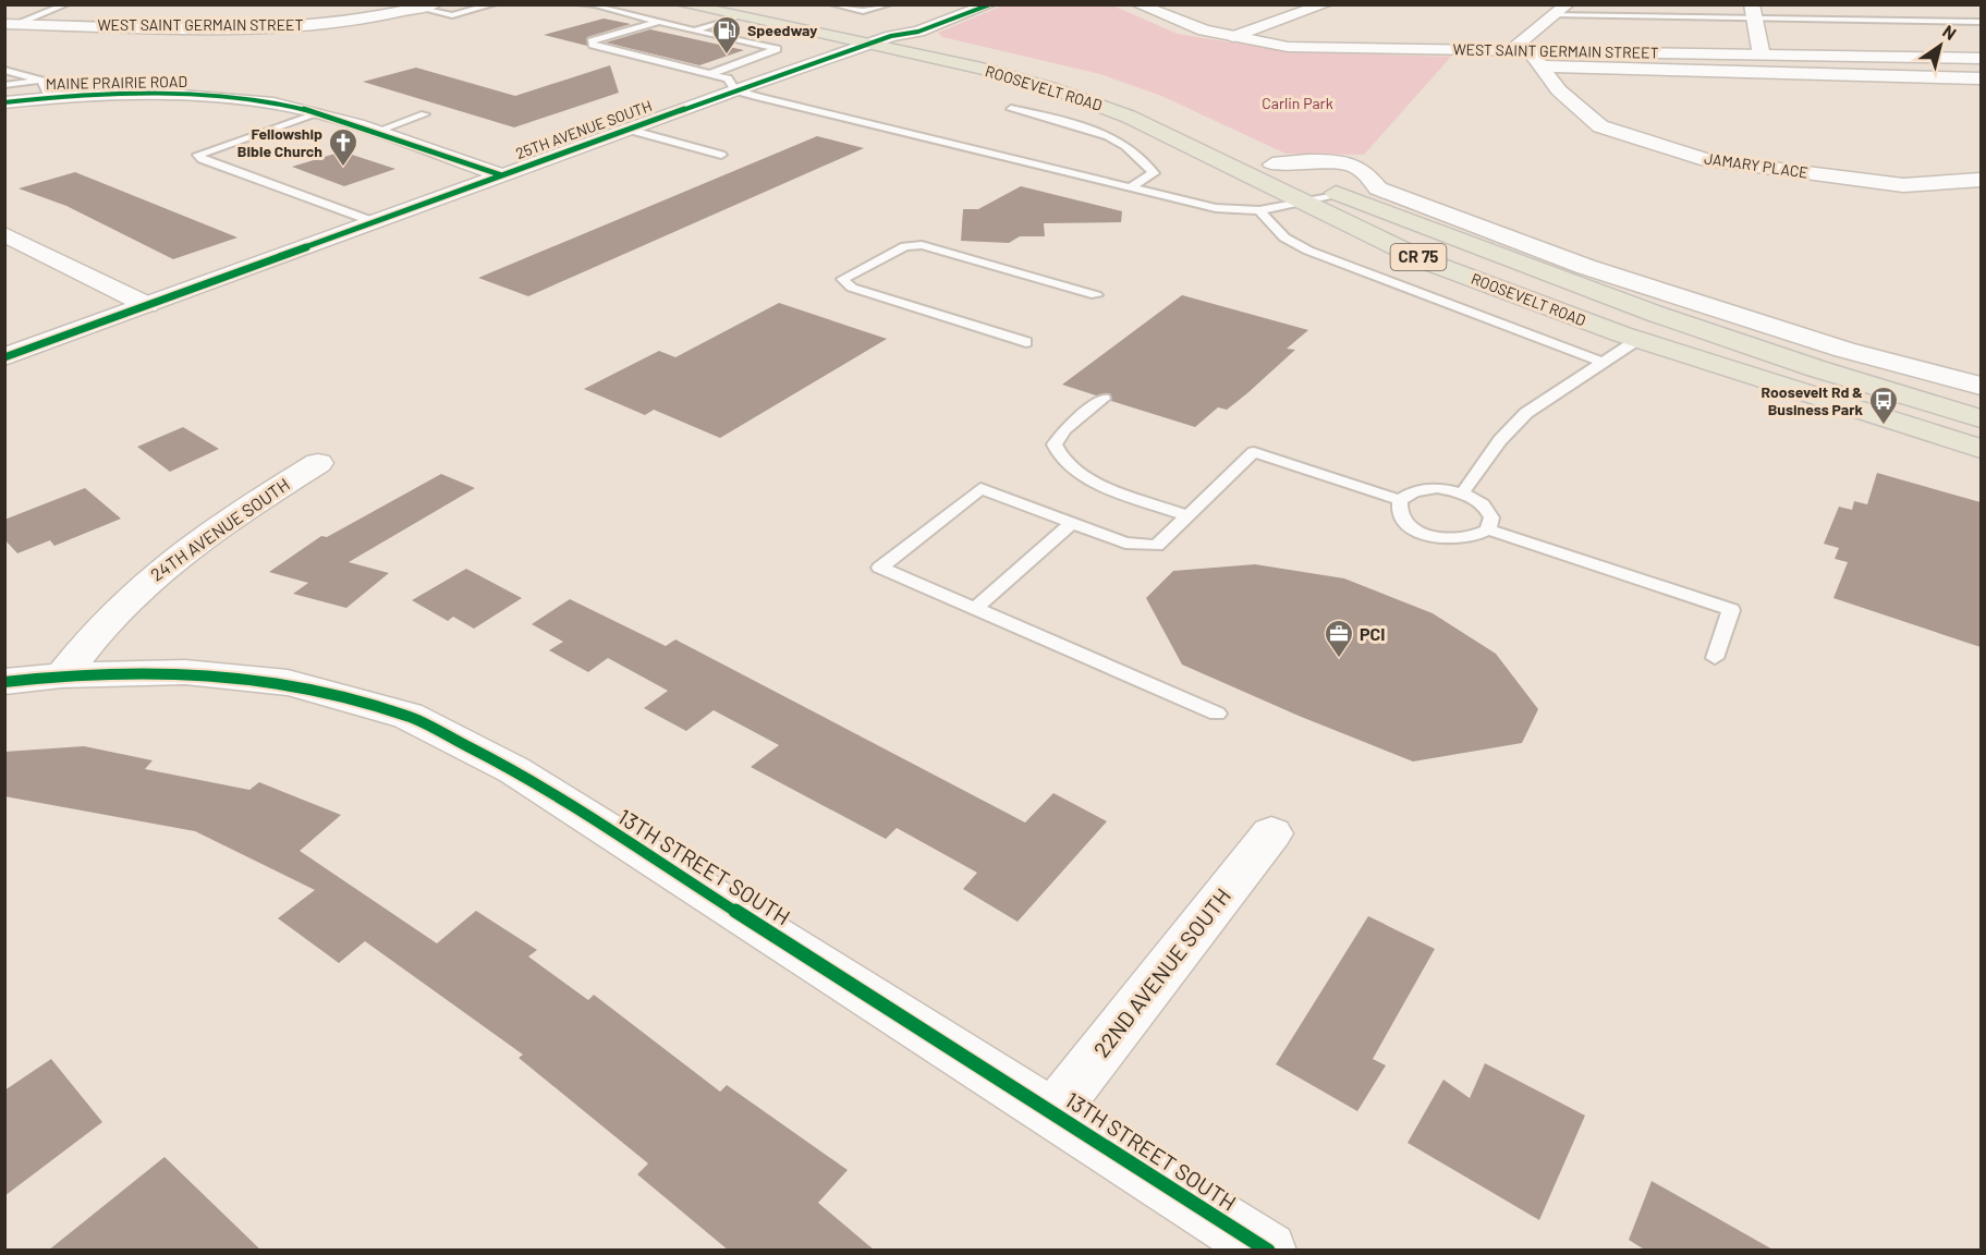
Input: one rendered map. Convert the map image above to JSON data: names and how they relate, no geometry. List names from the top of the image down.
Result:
{
  "streets": {
    "main road": ["ROOSEVELT ROAD", "CR 75"],
    "street": [
      "WEST SAINT GERMAIN STREET",
      "MAINE PRAIRIE ROAD",
      "25TH AVENUE SOUTH",
      "JAMARY PLACE",
      "24TH AVENUE SOUTH",
      "13TH STREET SOUTH",
      "22ND AVENUE SOUTH"
    ]
  },
  "crossings": [
    ["WEST SAINT GERMAIN STREET", "JAMARY PLACE"],
    ["MAINE PRAIRIE ROAD", "25TH AVENUE SOUTH"],
    ["ROOSEVELT ROAD", "25TH AVENUE SOUTH"],
    ["ROOSEVELT ROAD", "CR 75"],
    ["25TH AVENUE SOUTH", "CR 75"],
    ["24TH AVENUE SOUTH", "13TH STREET SOUTH"],
    ["13TH STREET SOUTH", "22ND AVENUE SOUTH"]
  ],
  "parks": ["Carlin Park"],
  "places": {
    "fuel station": ["Speedway"],
    "church": ["Fellowship Bible Church"],
    "bus stop": ["Roosevelt Rd & Business Park"],
    "office": ["PCI"]
  },
  "north": "top right"
}
